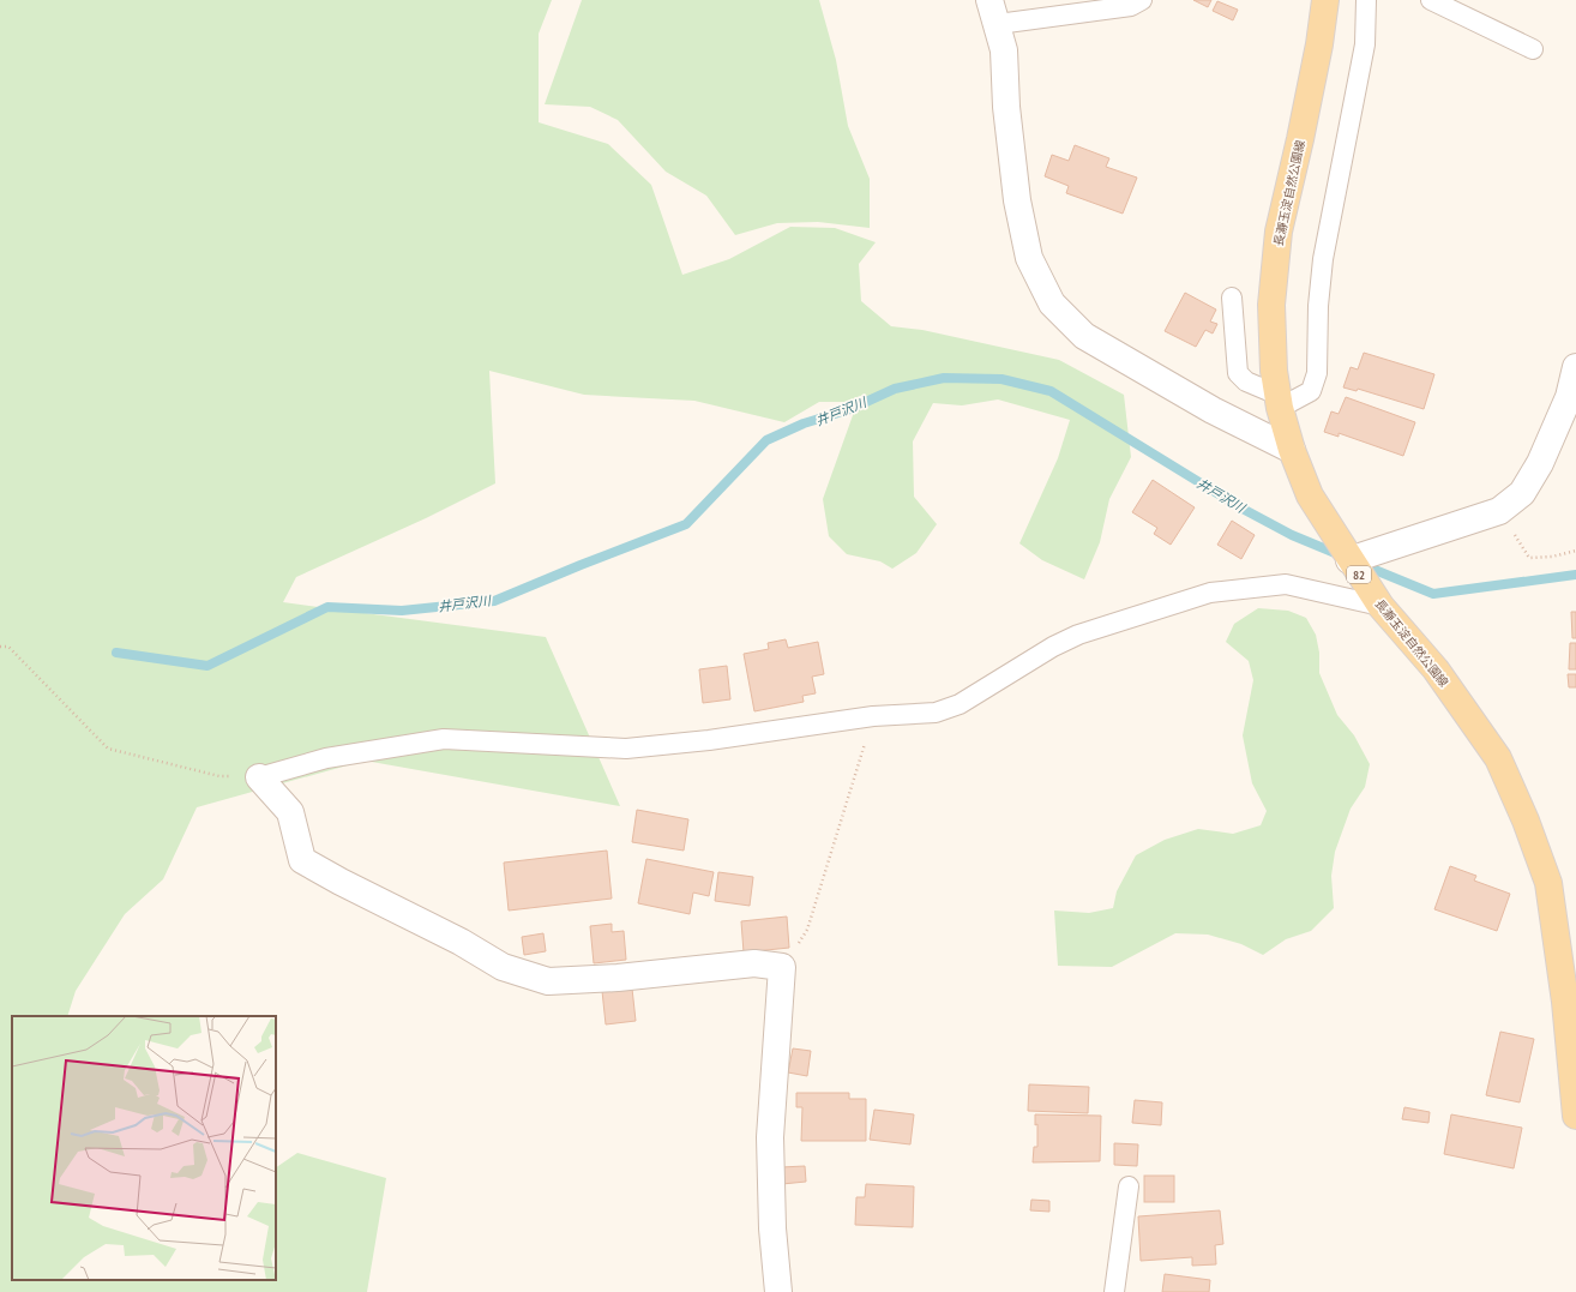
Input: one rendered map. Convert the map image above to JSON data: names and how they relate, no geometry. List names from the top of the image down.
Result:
{
  "streets": {
    "main road": ["長瀞玉淀自然公園線", "82"]
  },
  "water": ["井戸沢川"]
}
